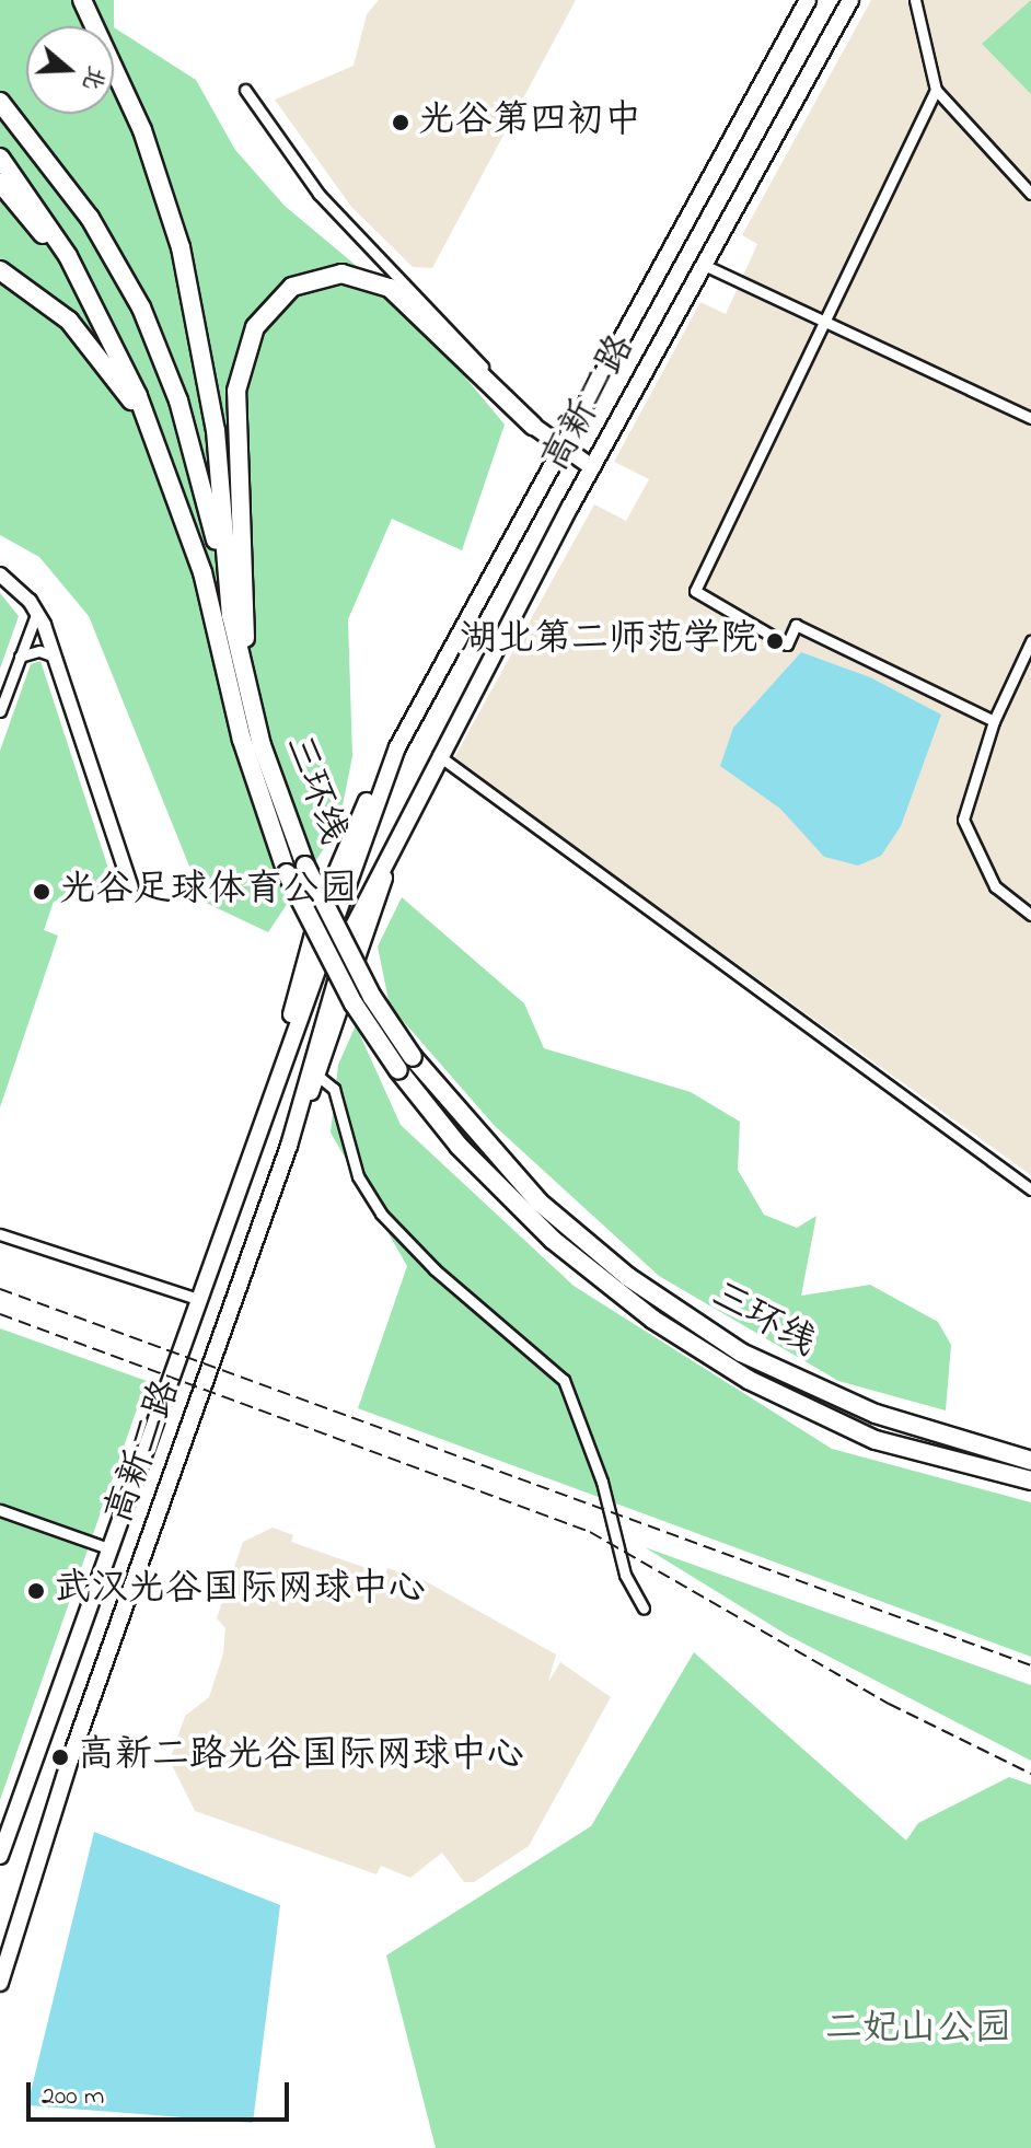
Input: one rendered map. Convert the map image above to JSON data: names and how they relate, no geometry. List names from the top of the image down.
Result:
{
  "streets": {
    "highway": ["三环线"],
    "main road": ["高新二路"]
  },
  "parks": ["二妃山公园"],
  "places": [
    "光谷第四初中",
    "湖北第二师范学院",
    "光谷足球体育公园",
    "武汉光谷国际网球中心",
    "高新二路光谷国际网球中心"
  ],
  "scale_bar": "200 m",
  "north": "right"
}
